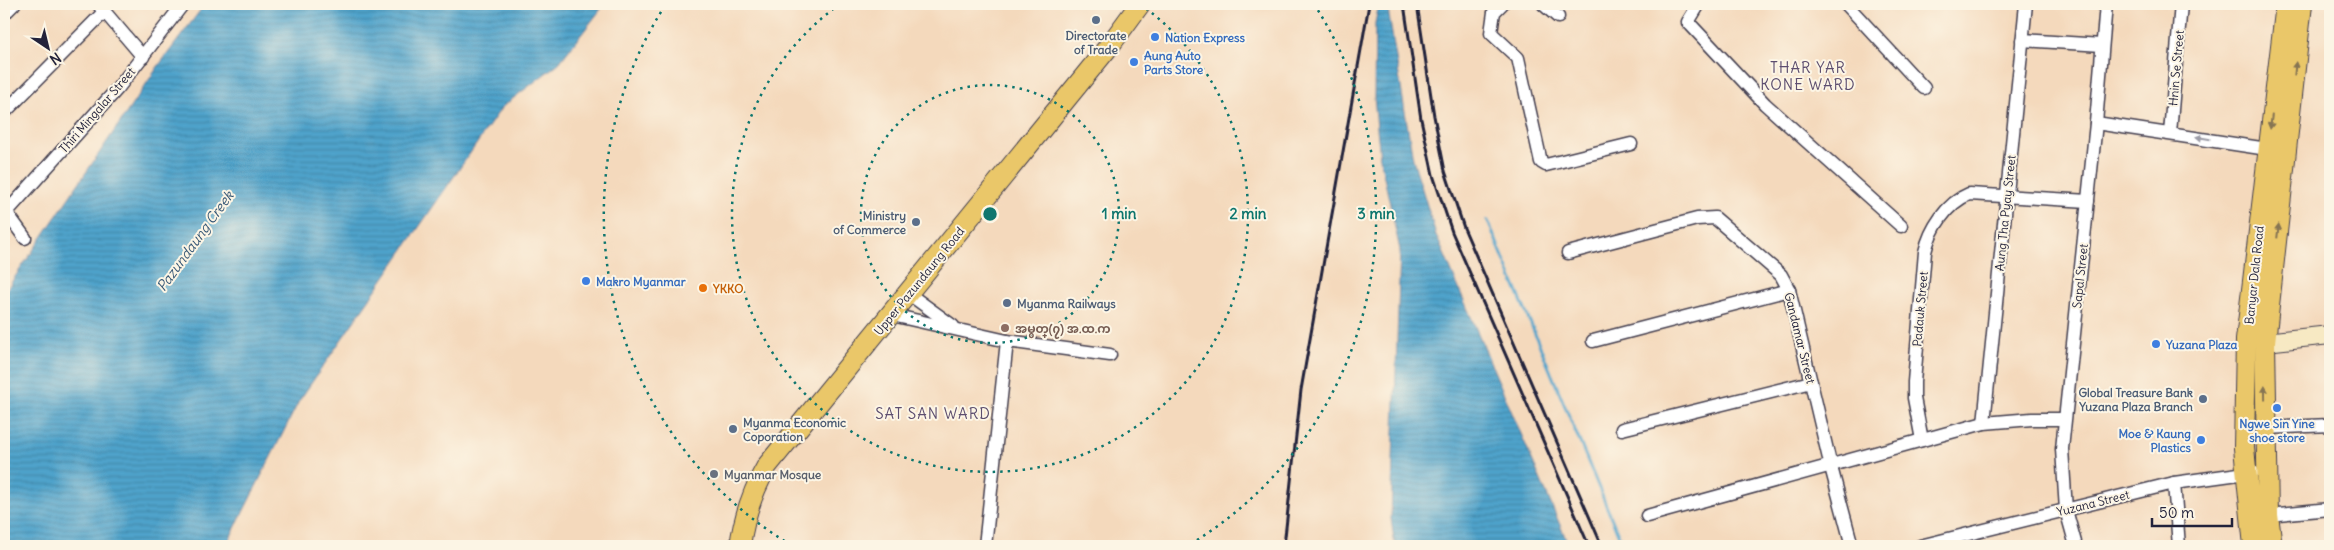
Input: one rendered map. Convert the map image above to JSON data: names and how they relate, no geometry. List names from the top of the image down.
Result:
{
  "streets": {
    "main road": ["Banyar Dala Road", "Upper Pazundaung Road"],
    "street": [
      "Hnin Se Street",
      "Thiri Mingalar Street",
      "Aung Tha Pyay Street",
      "Sapal Street",
      "Padauk Street",
      "Gandamar Street",
      "Yuzana Street"
    ]
  },
  "crossings": [
    ["Aung Tha Pyay Street", "Padauk Street"],
    ["Banyar Dala Road", "Yuzana Street"],
    ["Sapal Street", "Yuzana Street"]
  ],
  "districts": ["THAR YAR KONE WARD", "SAT SAN WARD"],
  "water": ["Pazundaung Creek"],
  "places": [
    "Directorate of Trade",
    "Nation Express",
    "Aung Auto Parts Store",
    "Ministry of Commerce",
    "Makro Myanmar",
    "YKKO",
    "Myanma Railways",
    "အမွတ္(၇) အ.ထ.က",
    "Yuzana Plaza",
    "Global Treasure Bank Yuzana Plaza Branch",
    "Ngwe Sin Yine shoe store",
    "Myanma Economic Coporation",
    "Moe & Kaung Plastics",
    "Myanmar Mosque"
  ],
  "scale_bar": "50 m",
  "north": "bottom right",
  "rings": ["1 min", "2 min", "3 min"]
}
